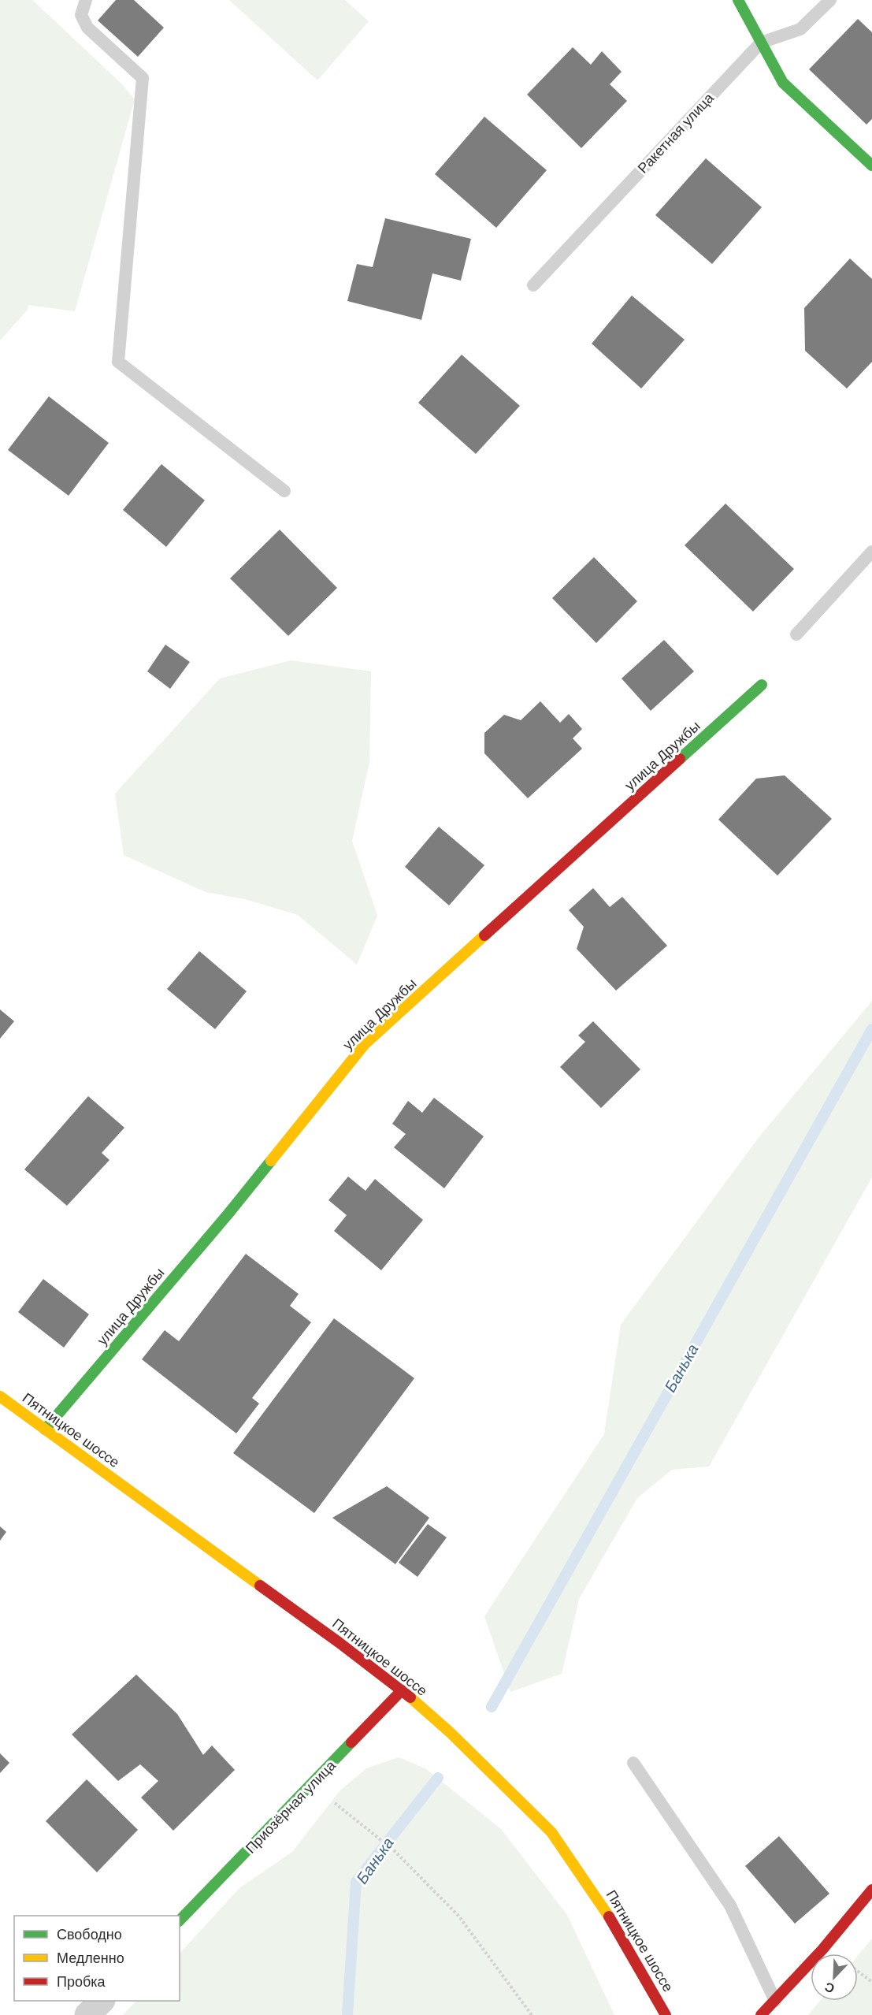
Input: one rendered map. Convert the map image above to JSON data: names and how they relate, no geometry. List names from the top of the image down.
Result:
{
  "streets": {
    "street": ["улица Дружбы", "Пятницкое шоссе", "Приозёрная улица"],
    "lane": ["Ракетная улица"]
  },
  "crossings": [
    ["улица Дружбы", "Пятницкое шоссе"],
    ["Пятницкое шоссе", "Приозёрная улица"]
  ],
  "water": ["Банька"],
  "legend": ["Свободно", "Медленно", "Пробка"],
  "north": "bottom left"
}
